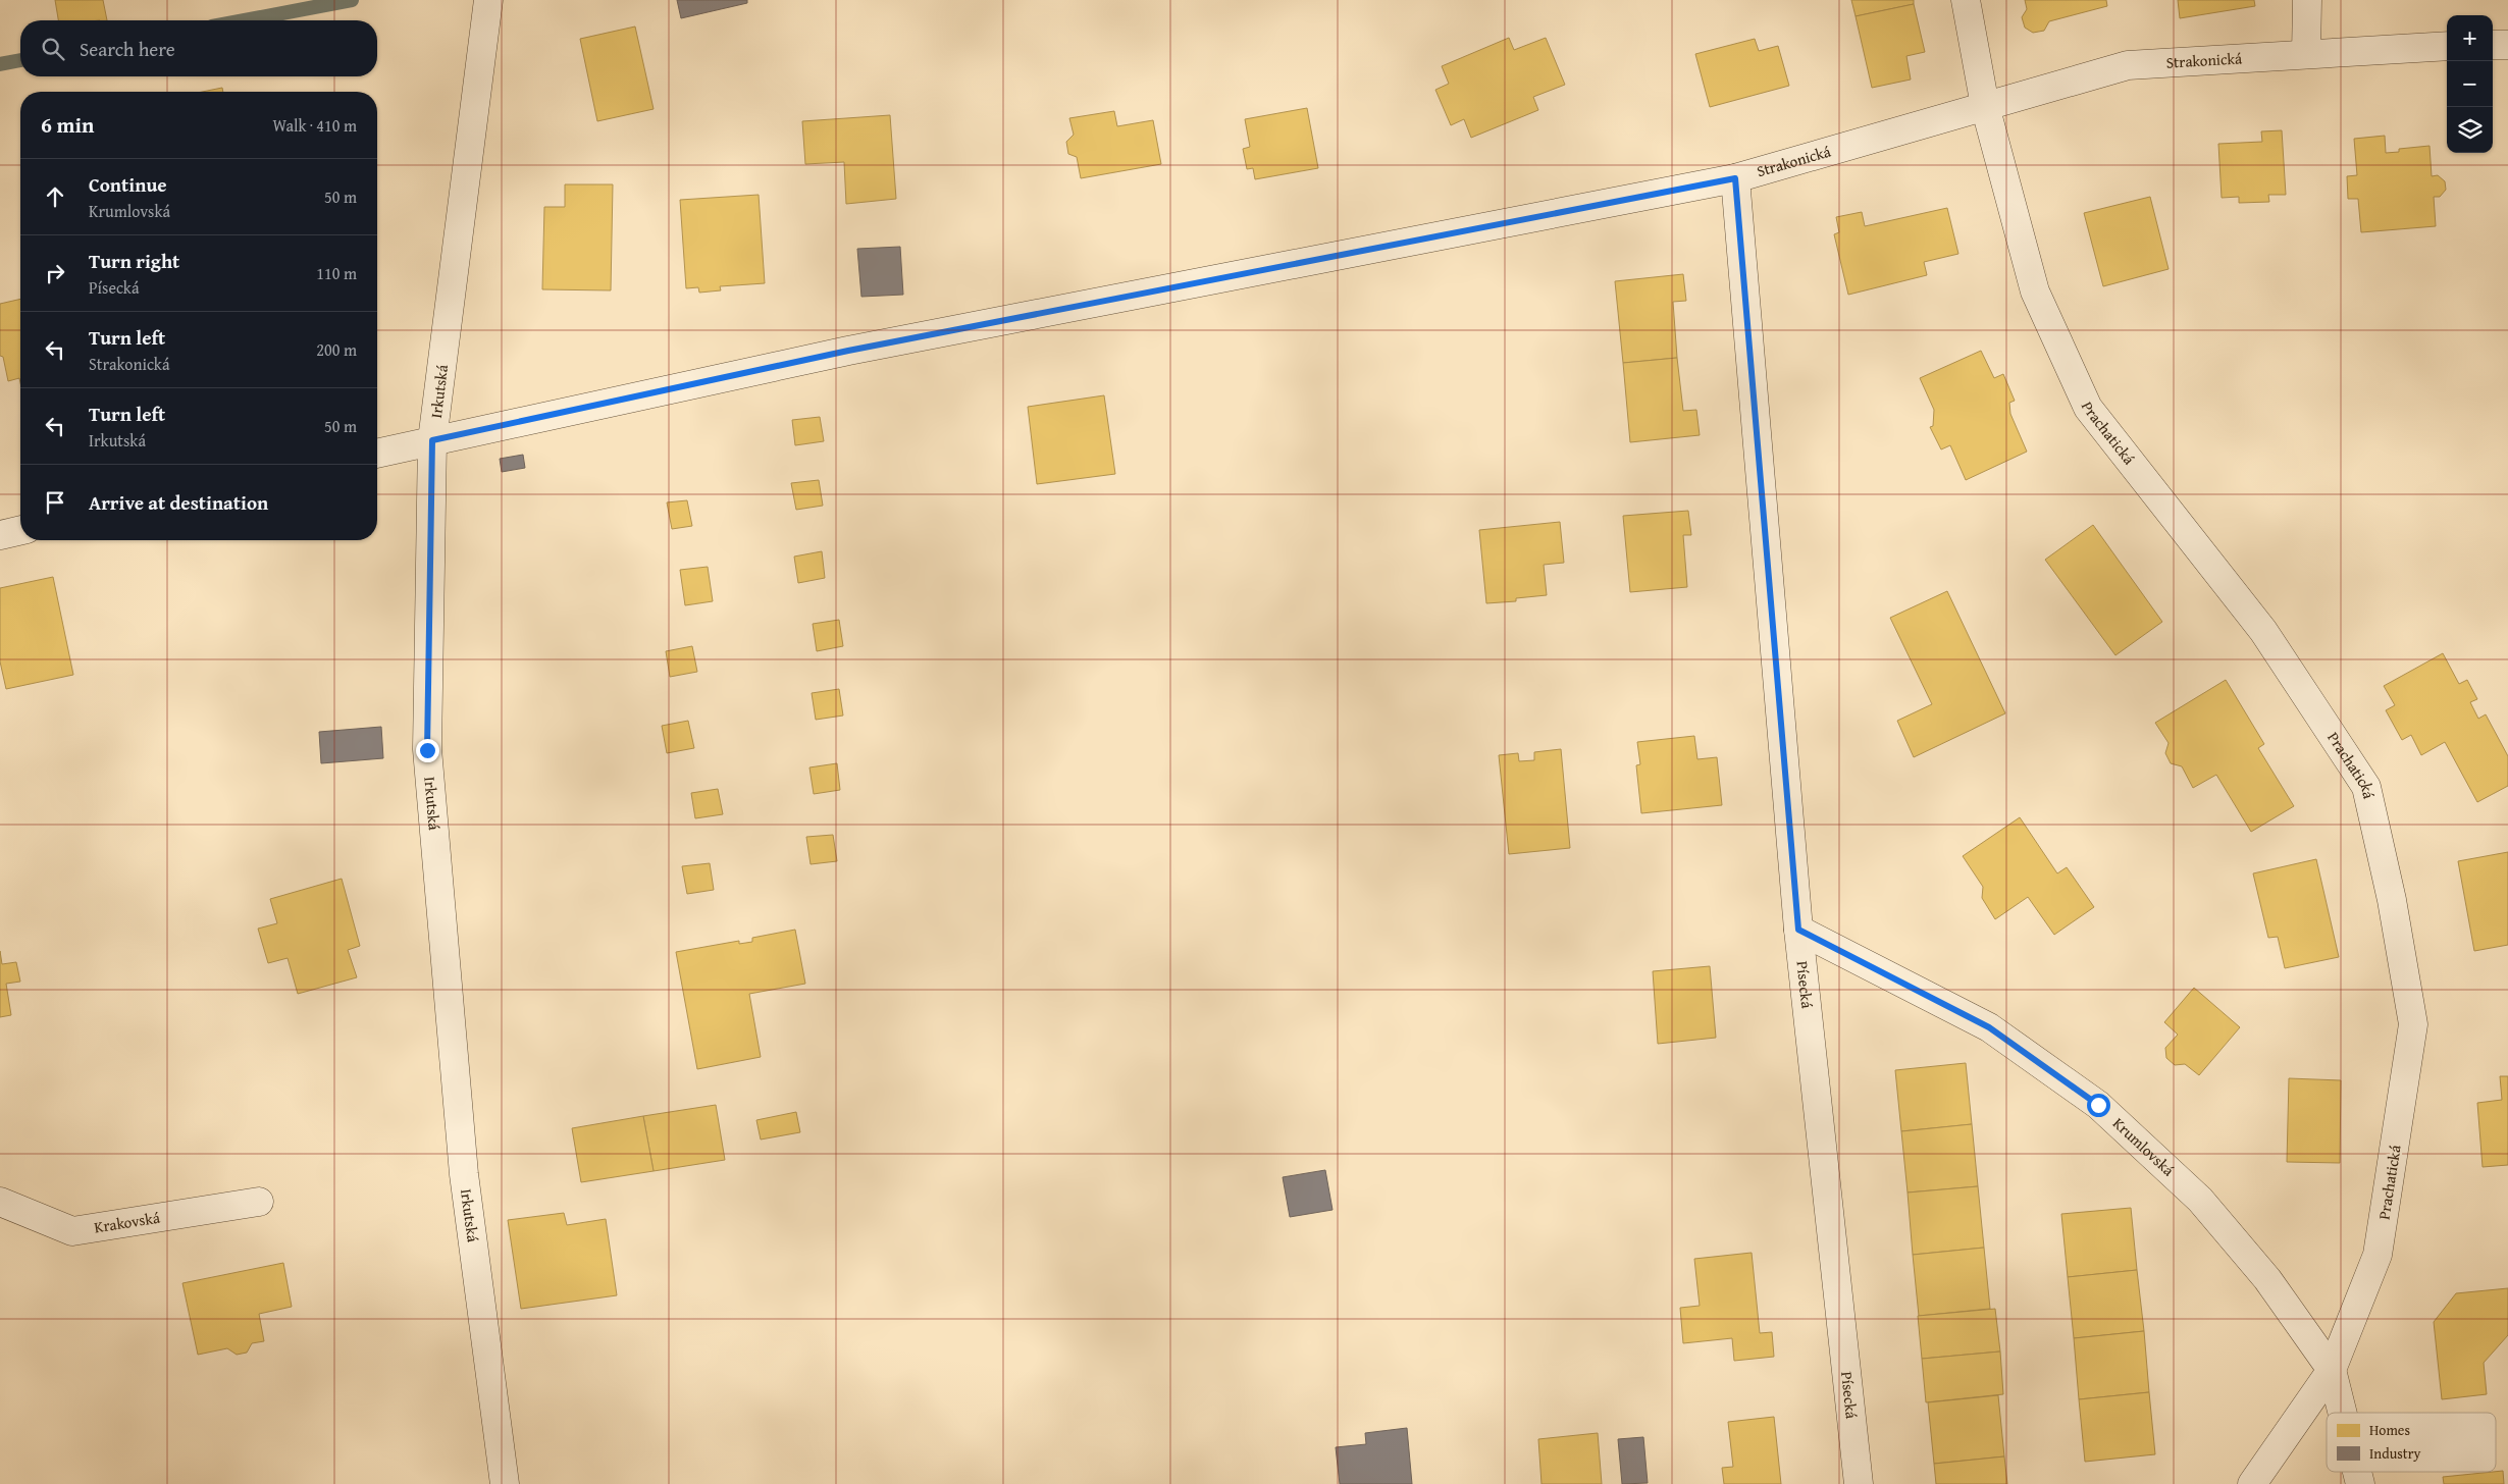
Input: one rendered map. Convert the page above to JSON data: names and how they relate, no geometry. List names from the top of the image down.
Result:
{
  "streets": {
    "street": [
      "Strakonická",
      "Irkutská",
      "Prachatická",
      "Písecká",
      "Krumlovská",
      "Krakovská"
    ]
  },
  "crossings": [
    ["Strakonická", "Irkutská"],
    ["Strakonická", "Prachatická"],
    ["Strakonická", "Písecká"],
    ["Prachatická", "Krumlovská"],
    ["Písecká", "Krumlovská"]
  ],
  "legend": ["Homes", "Industry"],
  "page": {
    "map_buttons": ["+", "−"],
    "search": "Search here",
    "heading": ["6 min", "Walk · 410 m"],
    "list": [
      ["Continue", "Krumlovská", "50 m"],
      ["Turn right", "Písecká", "110 m"],
      ["Turn left", "Strakonická", "200 m"],
      ["Turn left", "Irkutská", "50 m"],
      "Arrive at destination"
    ]
  }
}
